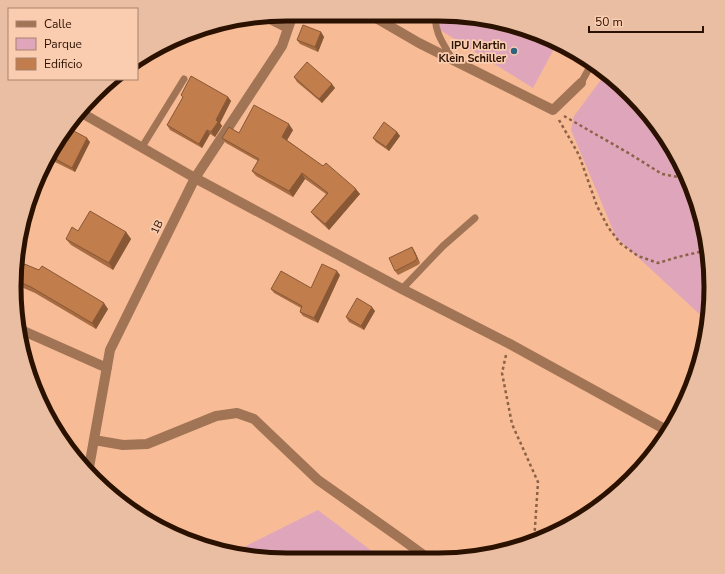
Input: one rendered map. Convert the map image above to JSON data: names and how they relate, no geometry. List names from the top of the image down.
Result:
{
  "streets": {
    "street": ["1B"]
  },
  "places": ["IPU Martin Klein Schiller"],
  "legend": ["Calle", "Parque", "Edificio"],
  "scale_bar": "50 m"
}
